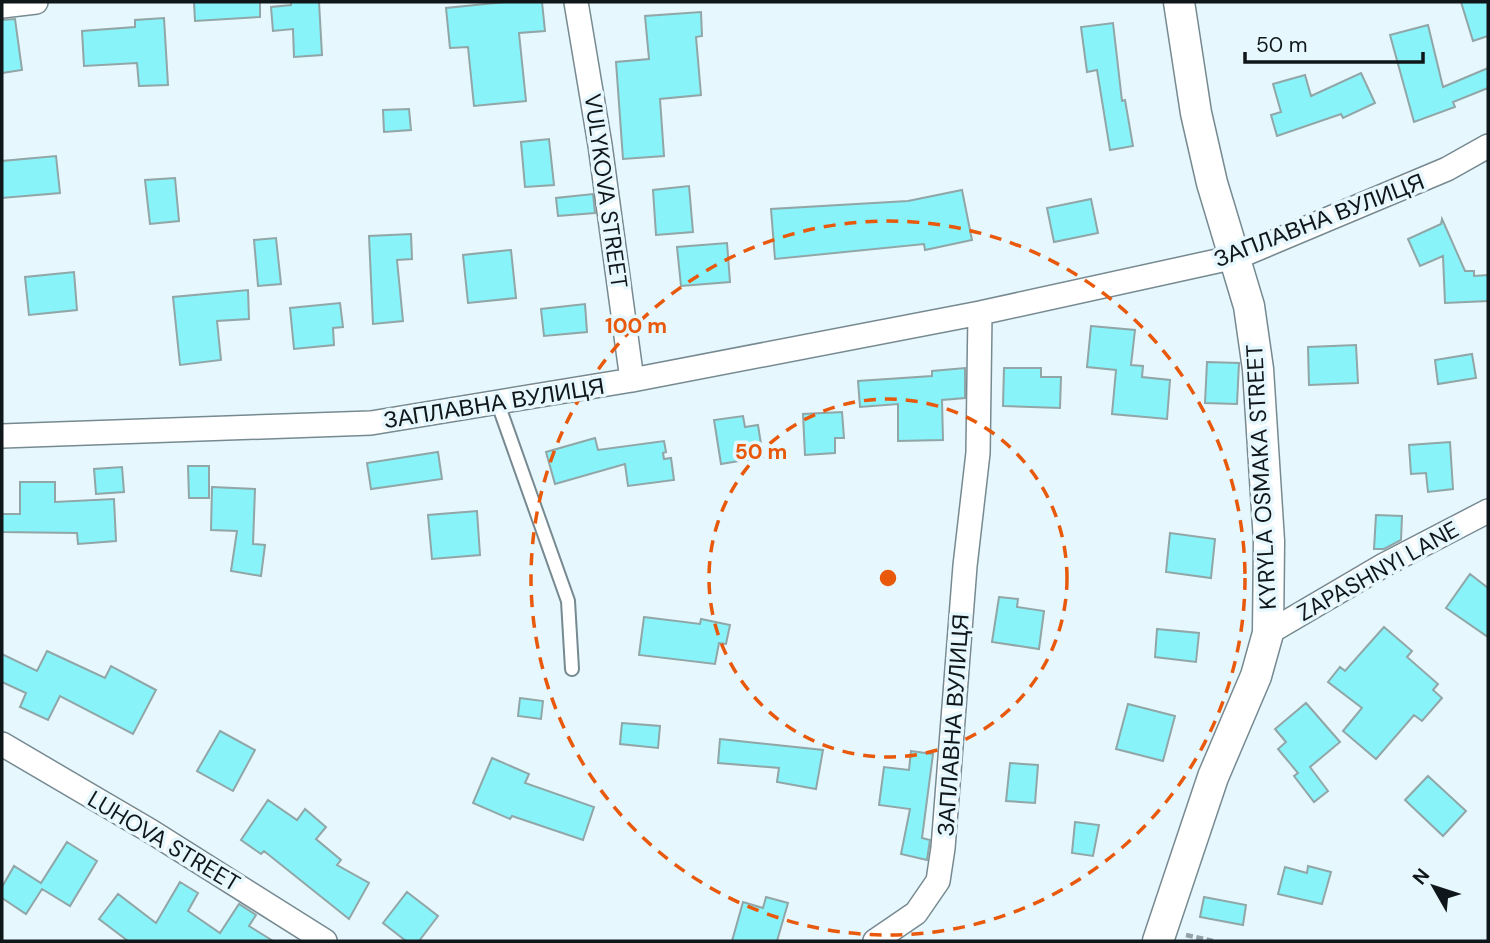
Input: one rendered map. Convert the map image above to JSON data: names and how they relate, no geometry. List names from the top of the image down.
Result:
{
  "streets": {
    "street": [
      "VULYKOVA STREET",
      "ЗАПЛАВНА ВУЛИЦЯ",
      "KYRYLA OSMAKA STREET",
      "ZAPASHNYI LANE",
      "LUHOVA STREET"
    ]
  },
  "crossings": [
    ["VULYKOVA STREET", "ЗАПЛАВНА ВУЛИЦЯ"],
    ["ЗАПЛАВНА ВУЛИЦЯ", "KYRYLA OSMAKA STREET"],
    ["KYRYLA OSMAKA STREET", "ZAPASHNYI LANE"]
  ],
  "scale_bar": "50 m",
  "north": "top left",
  "rings": ["100 m", "50 m"]
}
